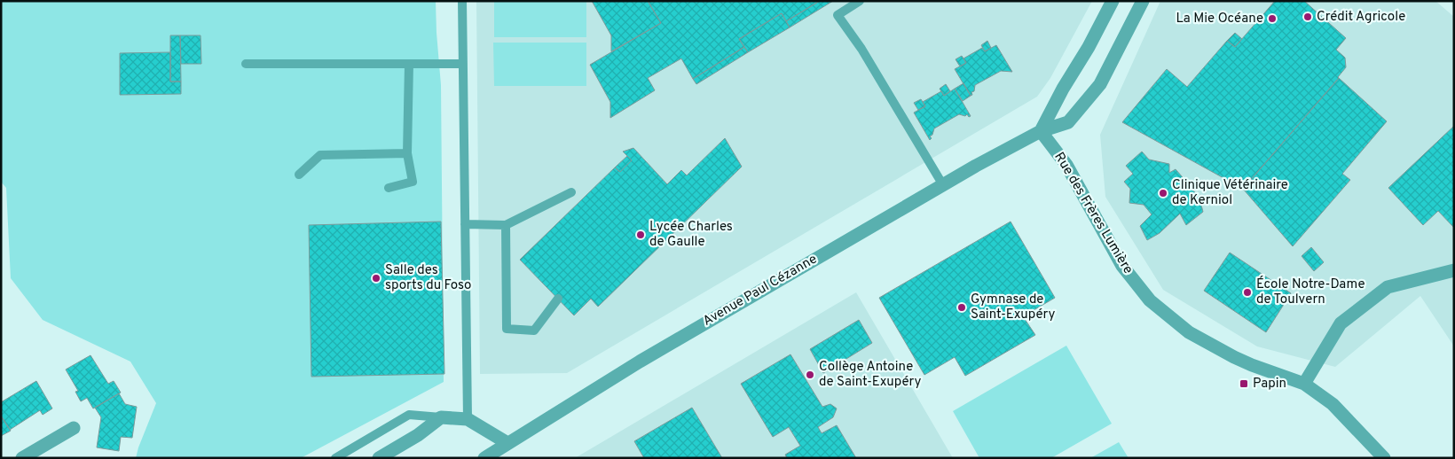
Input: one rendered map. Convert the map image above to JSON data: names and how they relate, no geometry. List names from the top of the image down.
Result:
{
  "streets": {
    "street": ["Rue des Frères Lumière", "Avenue Paul Cézanne"]
  },
  "crossings": [
    ["Rue des Frères Lumière", "Avenue Paul Cézanne"]
  ],
  "places": {
    "other": [
      "Crédit Agricole",
      "La Mie Océane",
      "Clinique Vétérinaire de Kerniol",
      "Lycée Charles de Gaulle",
      "Salle des sports du Foso",
      "École Notre-Dame de Toulvern",
      "Gymnase de Saint-Exupéry",
      "Collège Antoine de Saint-Exupéry"
    ],
    "transit": ["Papin"]
  }
}
